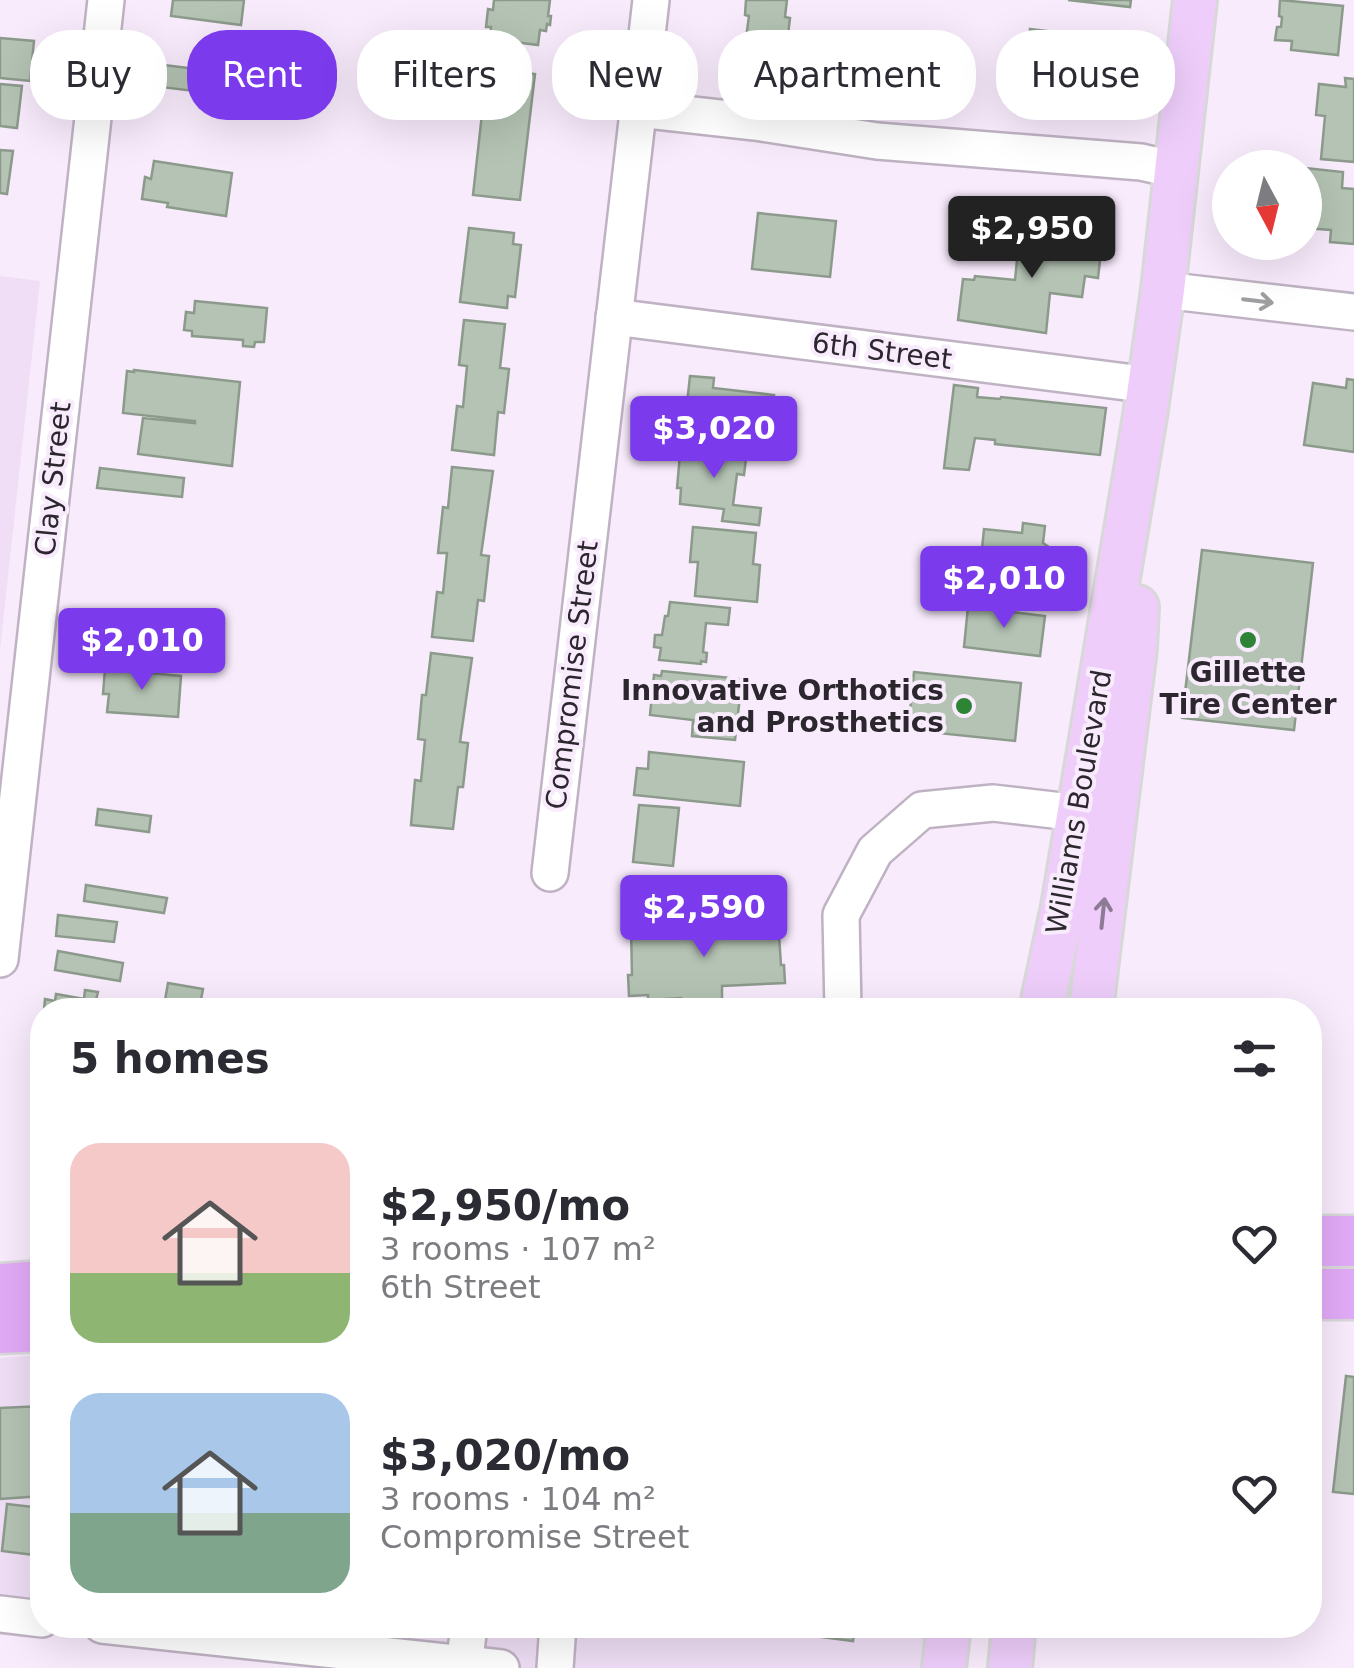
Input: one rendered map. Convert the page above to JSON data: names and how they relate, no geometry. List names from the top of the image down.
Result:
{
  "streets": {
    "main road": ["Williams Boulevard"],
    "street": ["6th Street", "Clay Street", "Compromise Street"]
  },
  "crossings": [
    ["6th Street", "Compromise Street"],
    ["6th Street", "Williams Boulevard"]
  ],
  "places": ["Gillette Tire Center", "Innovative Orthotics and Prosthetics"],
  "north": "bottom",
  "page": {
    "chip": [
      "Buy",
      "Rent",
      "Filters",
      "New",
      "Apartment",
      "House"
    ],
    "price": [
      "$2,950",
      "$3,020",
      "$2,010",
      "$2,010",
      "$2,590"
    ],
    "heading": "5 homes",
    "list": [
      {
        "name": "$2,950/mo",
        "note": "3 rooms · 107 m² · 6th Street"
      },
      {
        "name": "$3,020/mo",
        "note": "3 rooms · 104 m² · Compromise Street"
      }
    ]
  }
}
